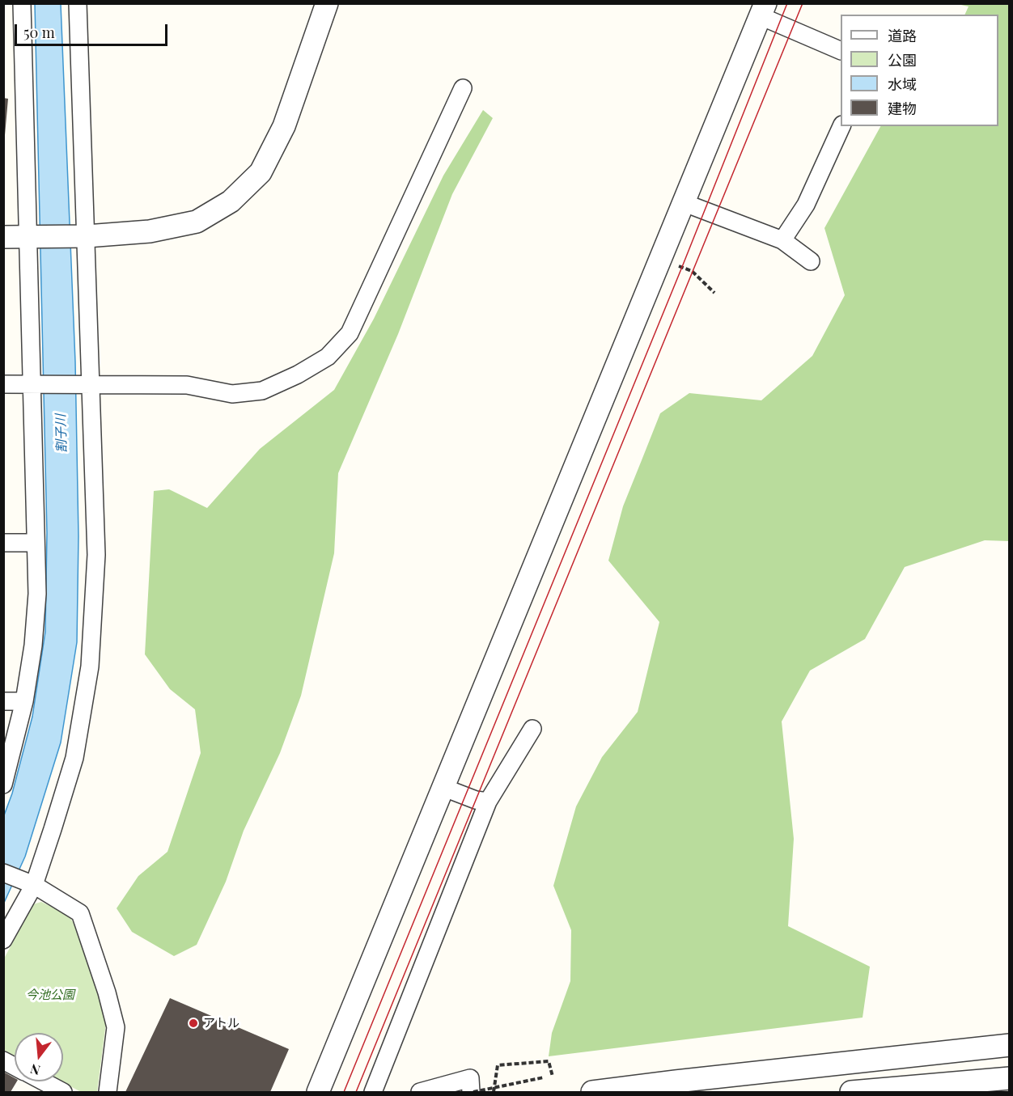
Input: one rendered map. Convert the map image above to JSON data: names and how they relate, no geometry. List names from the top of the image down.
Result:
{
  "water": ["割子川"],
  "parks": ["今池公園"],
  "places": ["アトル"],
  "legend": [
    "道路",
    "公園",
    "水域",
    "建物"
  ],
  "scale_bar": "50 m",
  "north": "bottom"
}
